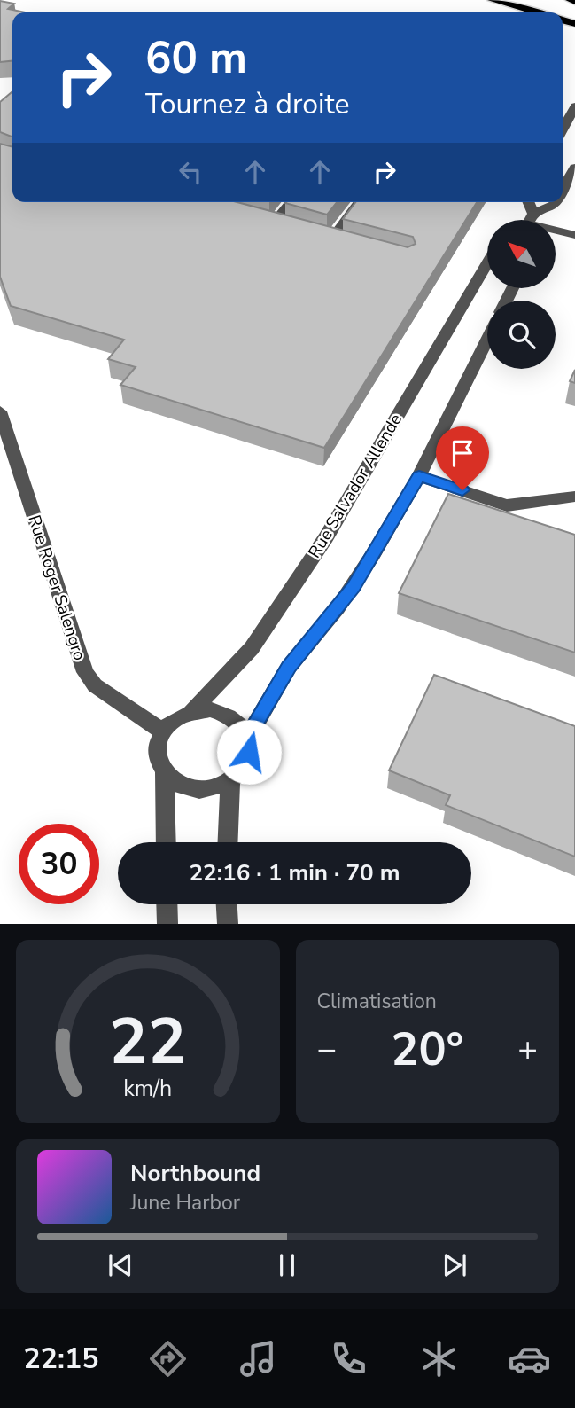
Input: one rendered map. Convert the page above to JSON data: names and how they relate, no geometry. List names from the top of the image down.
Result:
{
  "streets": {
    "street": ["Rue Salvador Allende", "Rue Roger Salengro"]
  },
  "crossings": [
    ["Rue Salvador Allende", "Rue Roger Salengro"]
  ],
  "north": "top left",
  "page": {
    "turn": ["60 m", "Tournez à droite"],
    "limit": "30",
    "trip": "22:16 · 1 min · 70 m",
    "tile": "Climatisation",
    "heat": ["−", "20°", "+"],
    "song": ["Northbound", "June Harbor"],
    "tabs": "22:15",
    "gauge": ["22", "km/h"]
  }
}
